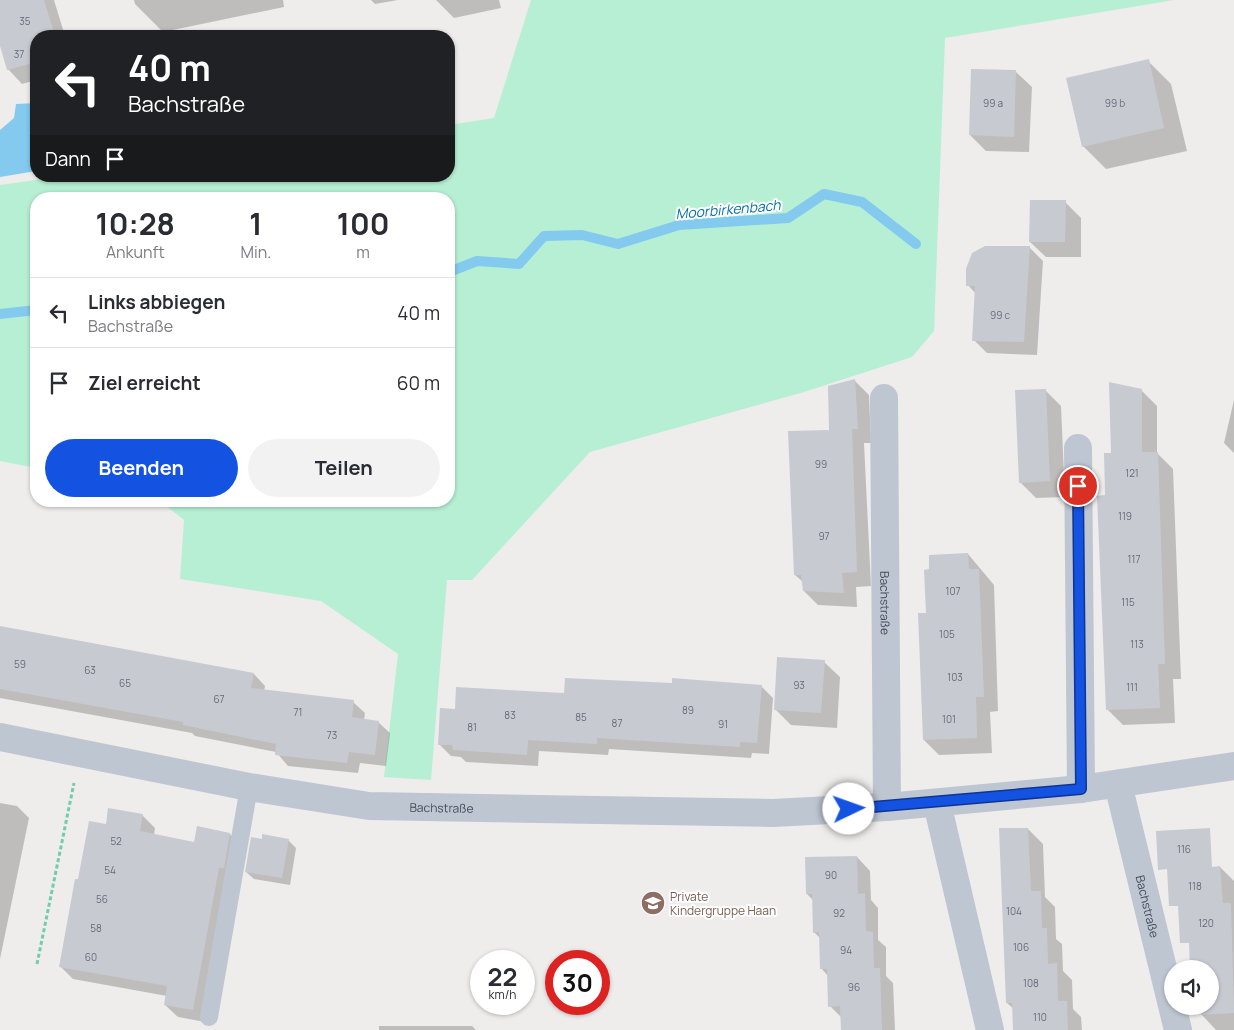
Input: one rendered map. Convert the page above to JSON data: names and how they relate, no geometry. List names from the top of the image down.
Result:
{
  "streets": {
    "street": ["Bachstraße"]
  },
  "water": ["Moorbirkenbach"],
  "places": {
    "school or university": ["Private Kindergruppe Haan"]
  },
  "house_numbers": [
    "35",
    "37",
    "99 a",
    "99 b",
    "99 c",
    "99",
    "121",
    "119",
    "97",
    "117",
    "107",
    "115",
    "105",
    "113",
    "59",
    "63",
    "103",
    "65",
    "93",
    "111",
    "67",
    "89",
    "71",
    "83",
    "85",
    "101",
    "87",
    "91",
    "81",
    "73",
    "52",
    "116",
    "54",
    "90",
    "118",
    "56",
    "104",
    "92",
    "120",
    "58",
    "106",
    "94",
    "60",
    "108",
    "96",
    "110"
  ],
  "page": {
    "turn": ["40 m", "Bachstraße"],
    "then": "Dann",
    "eta": [
      "10:28",
      "Ankunft",
      "1",
      "Min.",
      "100",
      "m"
    ],
    "list": [
      {
        "name": "Links abbiegen",
        "note": "Bachstraße",
        "value": "40 m"
      },
      {
        "name": "Ziel erreicht",
        "value": "60 m"
      }
    ],
    "buttons": ["Beenden", "Teilen"],
    "speed": "22 km/h",
    "limit": "30"
  }
}
